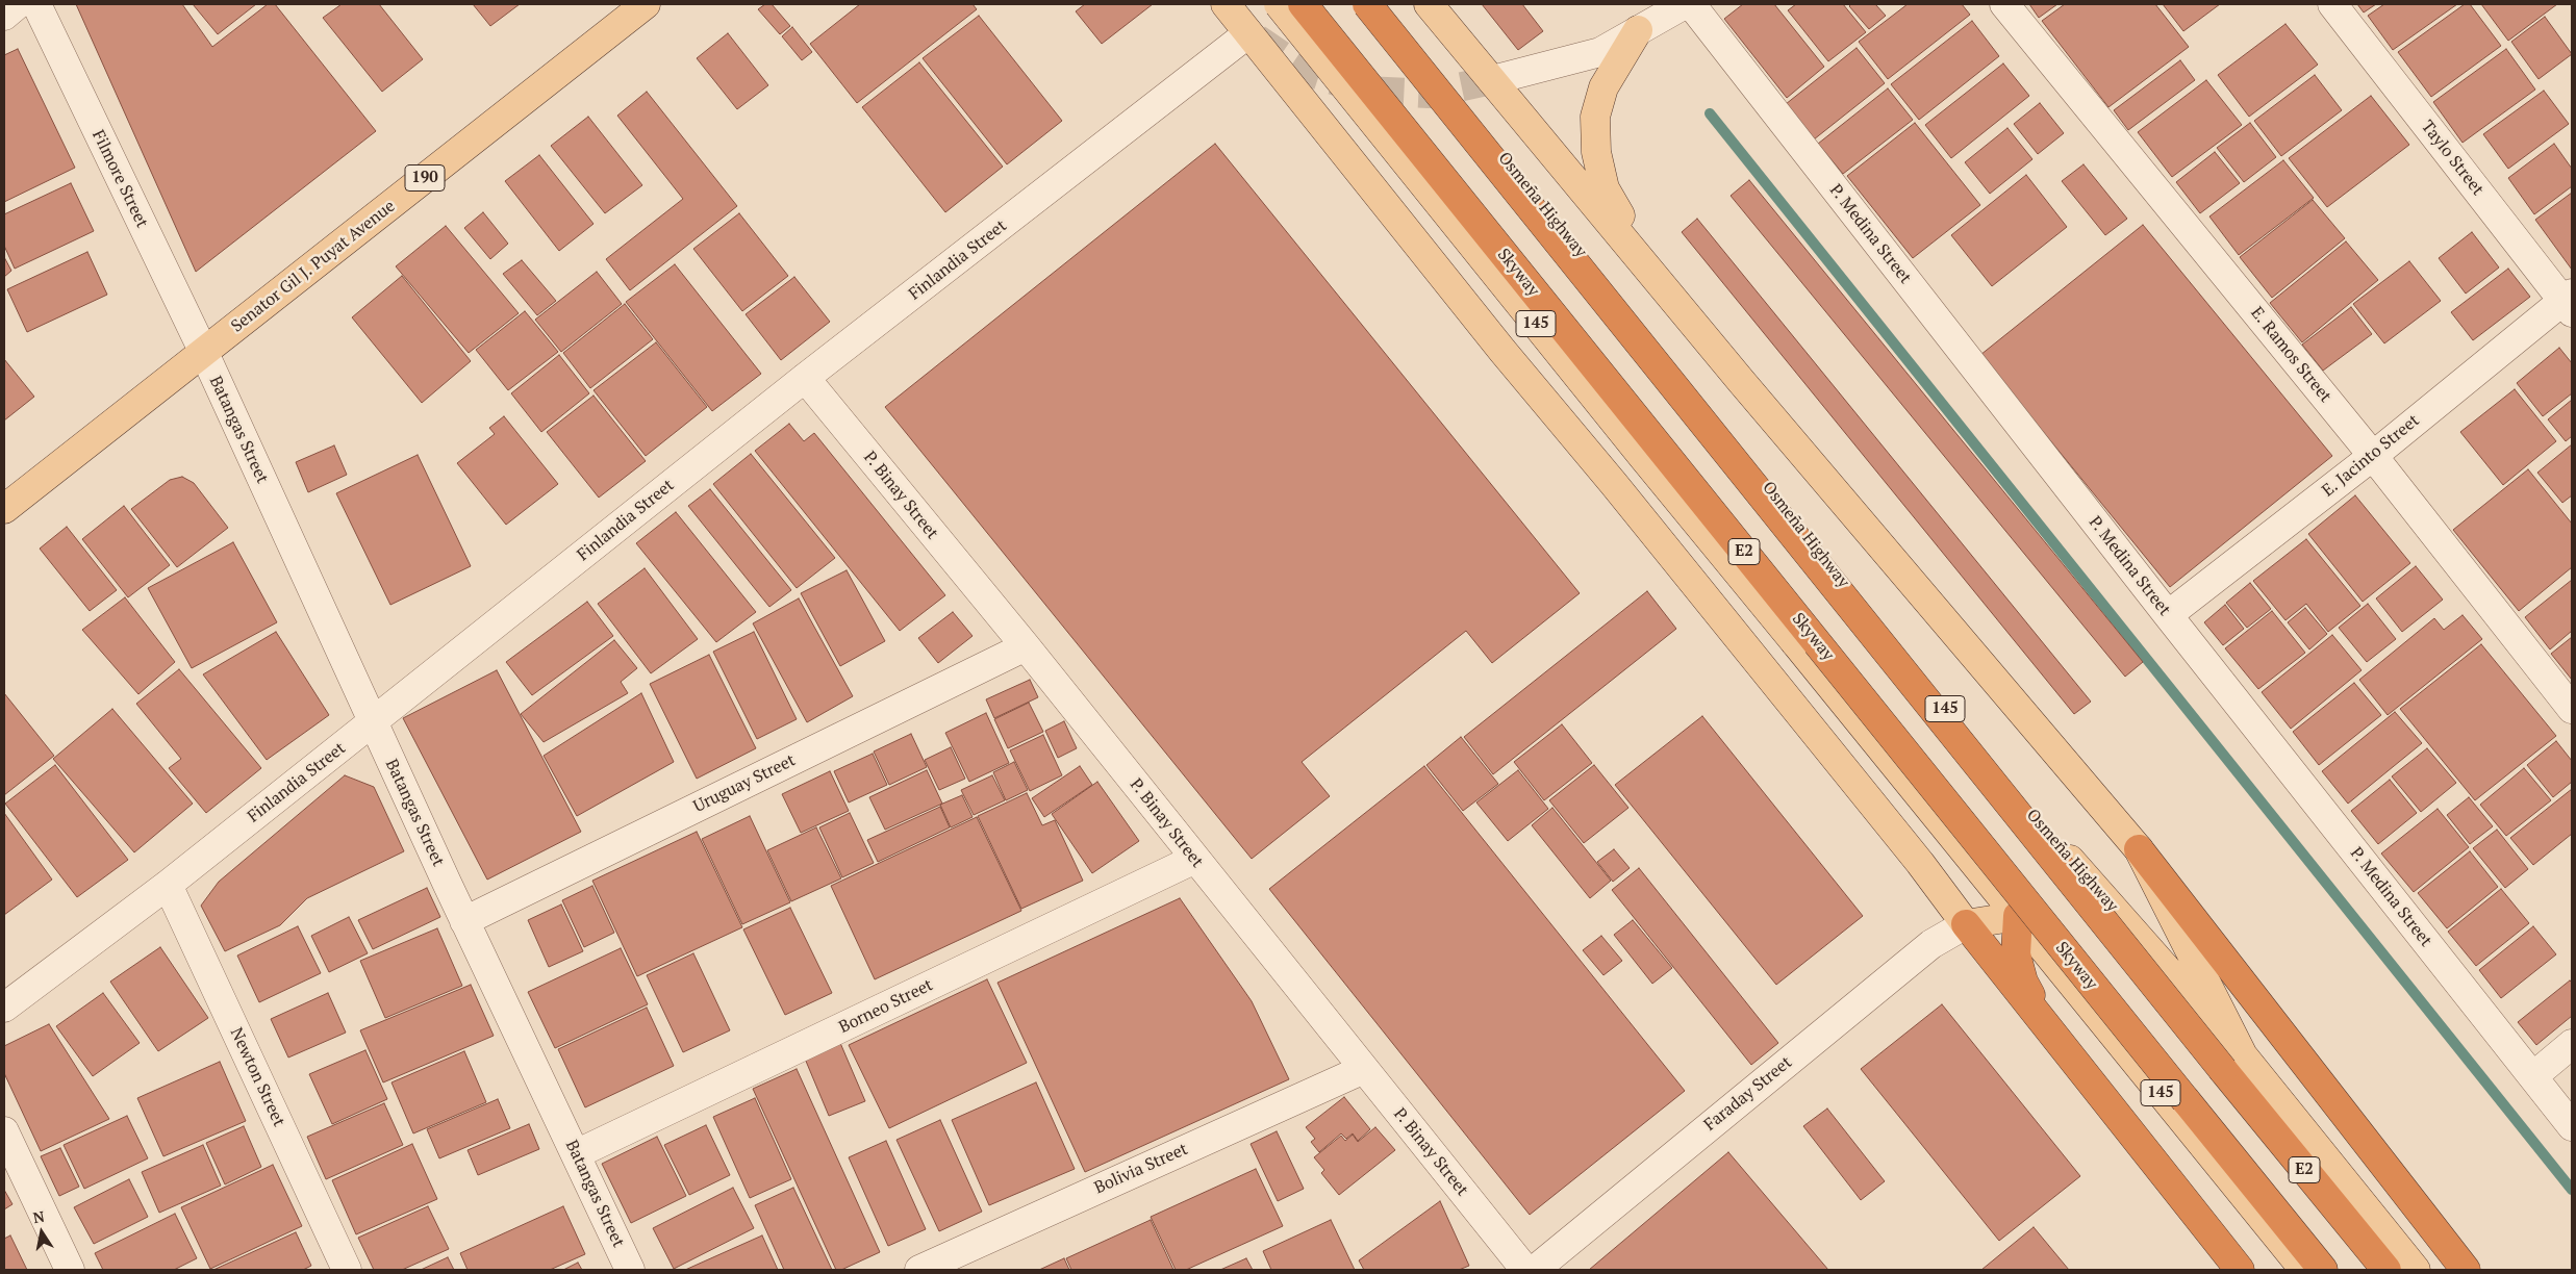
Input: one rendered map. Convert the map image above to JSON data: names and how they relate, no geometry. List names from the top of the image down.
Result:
{
  "streets": {
    "highway": ["Skyway", "E2"],
    "main road": [
      "190",
      "Osmeña Highway",
      "Senator Gil J. Puyat Avenue",
      "145"
    ],
    "street": [
      "Taylo Street",
      "Filmore Street",
      "P. Medina Street",
      "Finlandia Street",
      "E. Ramos Street",
      "Batangas Street",
      "E. Jacinto Street",
      "P. Binay Street",
      "Uruguay Street",
      "Borneo Street",
      "Newton Street",
      "Faraday Street",
      "Bolivia Street"
    ]
  },
  "crossings": [
    ["Taylo Street", "E. Jacinto Street"],
    ["Filmore Street", "Senator Gil J. Puyat Avenue"],
    ["Filmore Street", "Batangas Street"],
    ["P. Medina Street", "E. Jacinto Street"],
    ["Finlandia Street", "Batangas Street"],
    ["Finlandia Street", "P. Binay Street"],
    ["Finlandia Street", "Newton Street"],
    ["Senator Gil J. Puyat Avenue", "Batangas Street"],
    ["E. Ramos Street", "E. Jacinto Street"],
    ["Batangas Street", "Uruguay Street"],
    ["Batangas Street", "Borneo Street"],
    ["P. Binay Street", "Uruguay Street"],
    ["P. Binay Street", "Borneo Street"],
    ["P. Binay Street", "Bolivia Street"]
  ],
  "north": "top"
}
